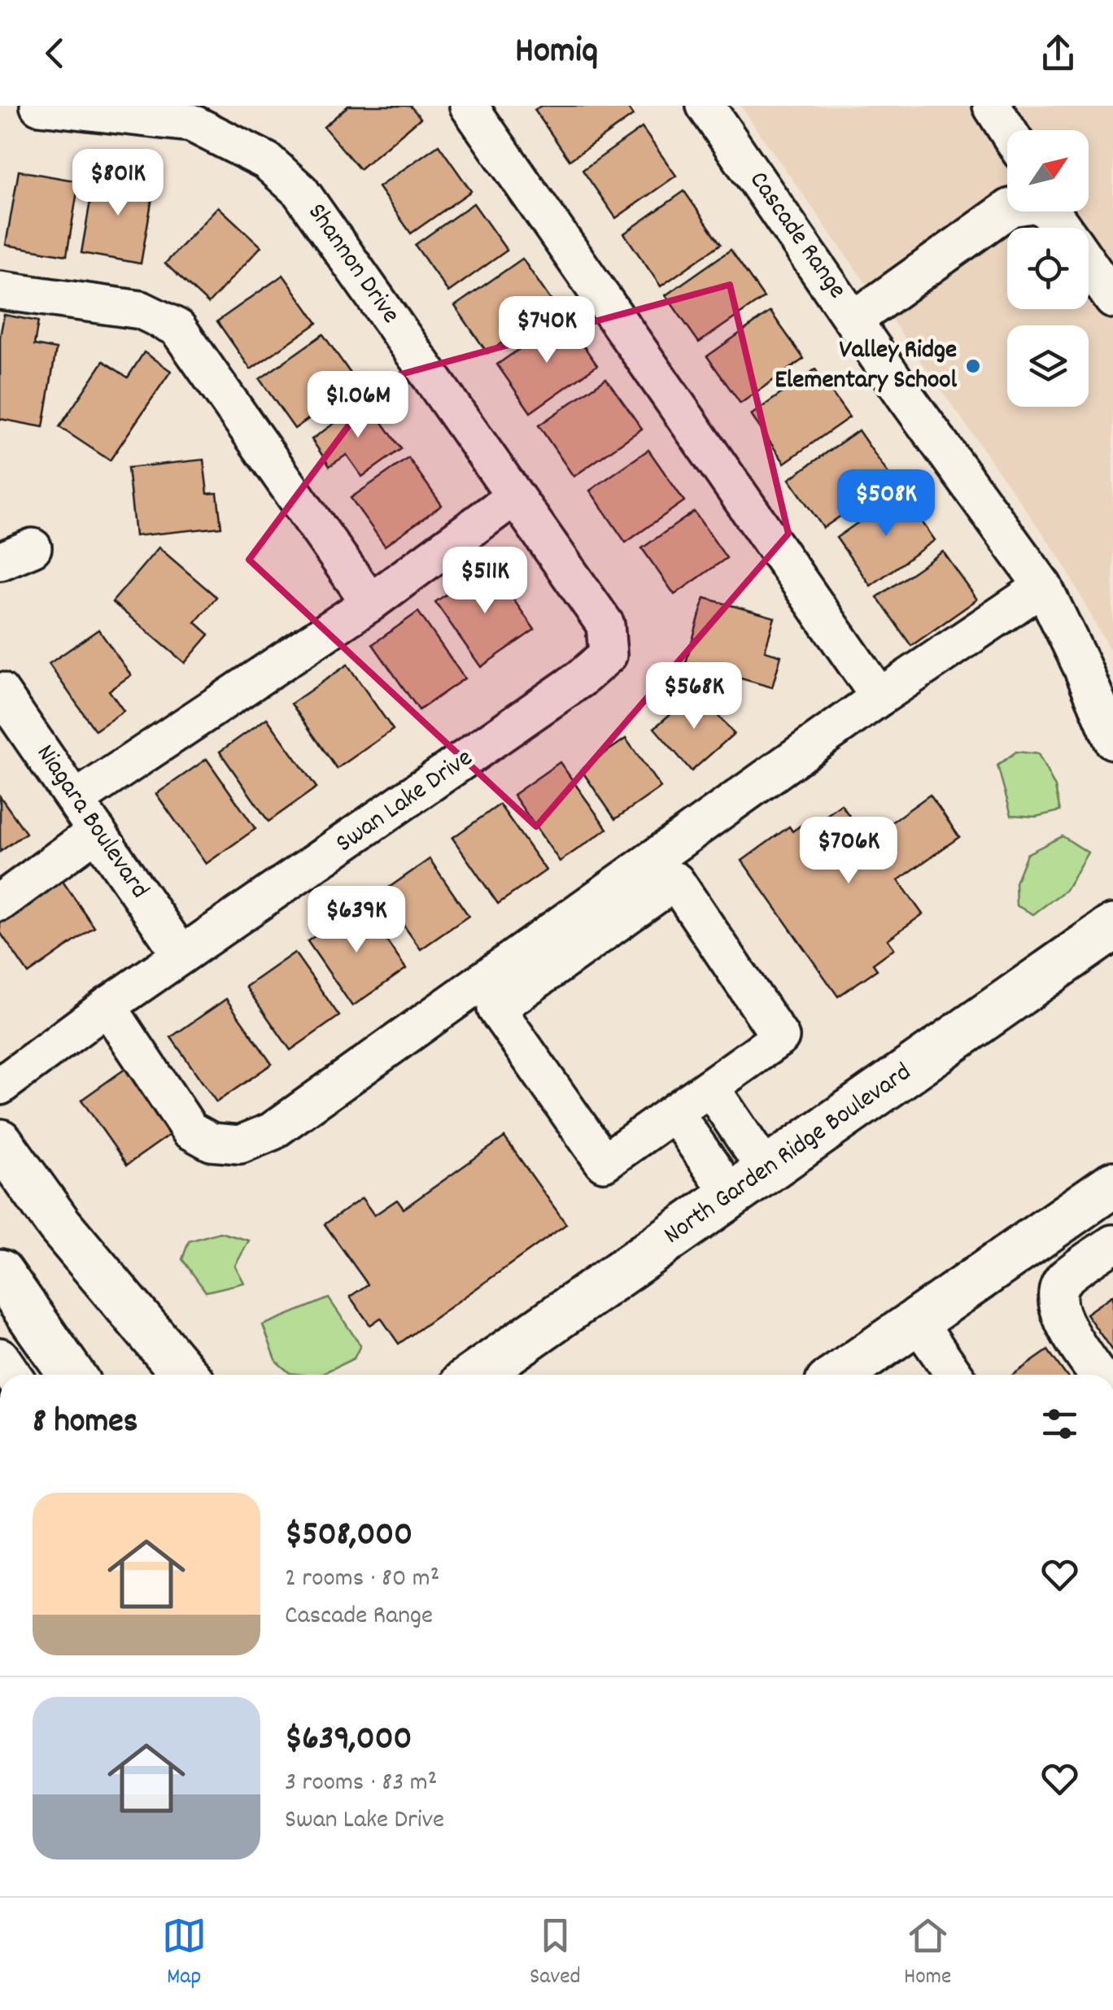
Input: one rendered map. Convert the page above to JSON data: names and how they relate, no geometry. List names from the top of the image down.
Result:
{
  "streets": {
    "main road": ["North Garden Ridge Boulevard"],
    "street": [
      "Cascade Range",
      "Shannon Drive",
      "Swan Lake Drive",
      "Niagara Boulevard"
    ]
  },
  "crossings": [
    ["Shannon Drive", "Swan Lake Drive"],
    ["Swan Lake Drive", "Niagara Boulevard"]
  ],
  "places": ["Valley Ridge Elementary School"],
  "north": "top right",
  "page": {
    "header": "Homiq",
    "price": [
      "$801K",
      "$740K",
      "$1.06M",
      "$508K",
      "$511K",
      "$568K",
      "$706K",
      "$639K"
    ],
    "heading": "8 homes",
    "list": [
      {
        "name": "$508,000",
        "note": "2 rooms · 80 m² · Cascade Range"
      },
      {
        "name": "$639,000",
        "note": "3 rooms · 83 m² · Swan Lake Drive"
      }
    ],
    "tabs": ["Map", "Saved", "Home"]
  }
}
